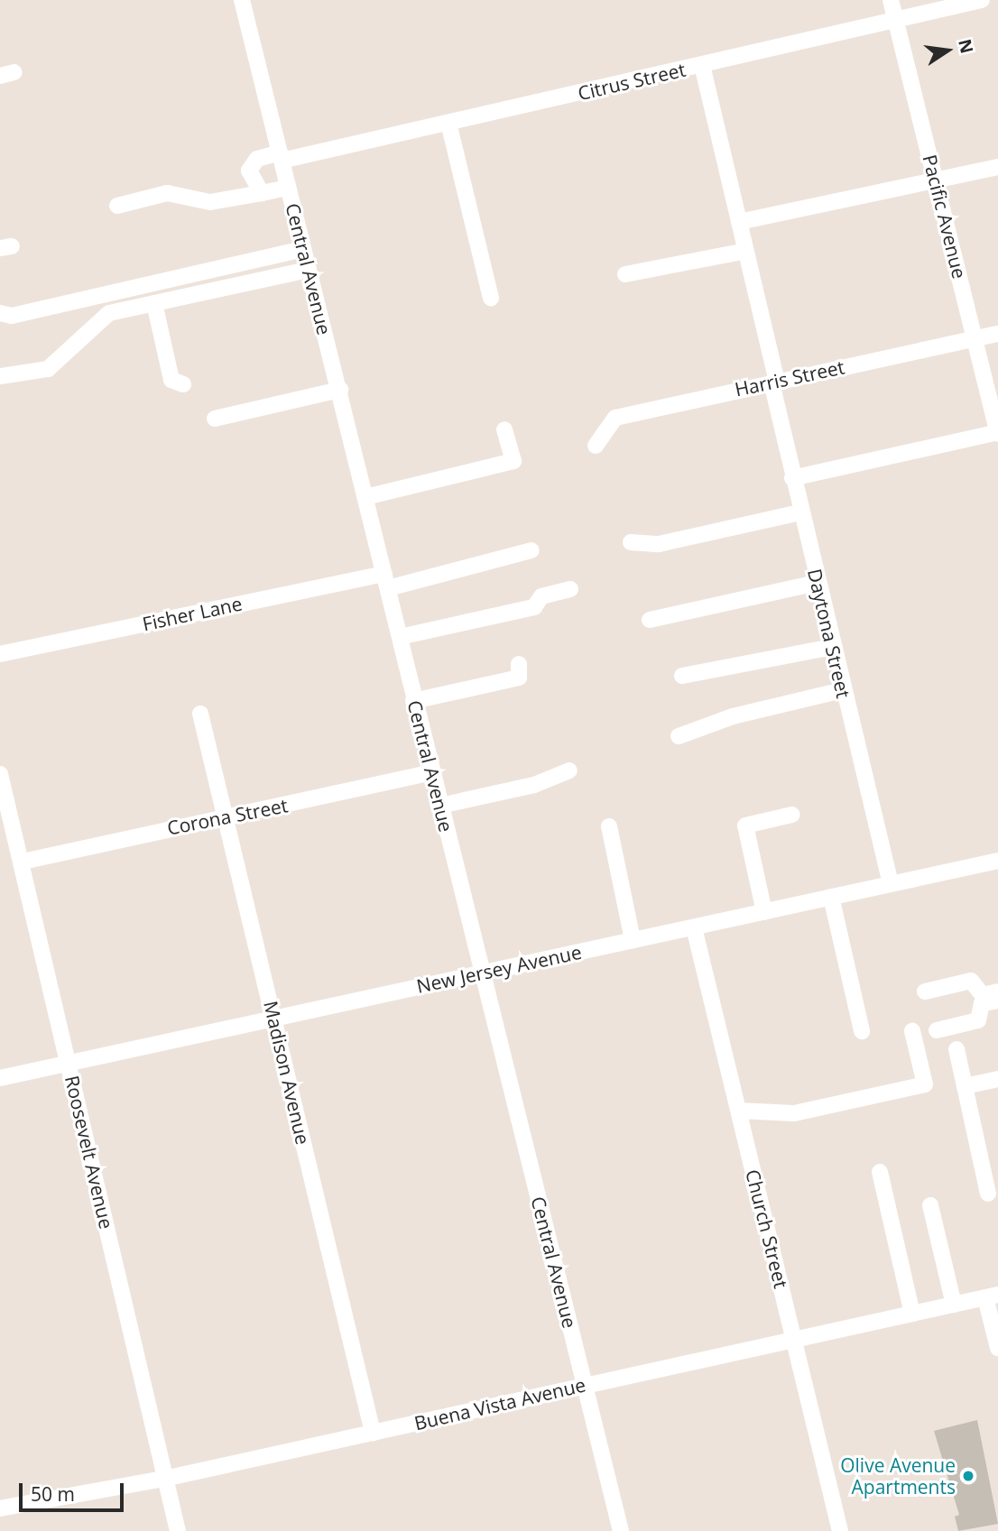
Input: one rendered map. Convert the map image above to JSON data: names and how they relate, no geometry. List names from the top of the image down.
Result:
{
  "streets": {
    "street": [
      "Citrus Street",
      "Pacific Avenue",
      "Central Avenue",
      "Harris Street",
      "Fisher Lane",
      "Daytona Street",
      "Corona Street",
      "New Jersey Avenue",
      "Madison Avenue",
      "Roosevelt Avenue",
      "Church Street",
      "Buena Vista Avenue"
    ]
  },
  "crossings": [
    ["Citrus Street", "Pacific Avenue"],
    ["Citrus Street", "Central Avenue"],
    ["Citrus Street", "Daytona Street"],
    ["Pacific Avenue", "Harris Street"],
    ["Central Avenue", "Fisher Lane"],
    ["Central Avenue", "Corona Street"],
    ["Central Avenue", "New Jersey Avenue"],
    ["Central Avenue", "Buena Vista Avenue"],
    ["Harris Street", "Daytona Street"],
    ["Daytona Street", "New Jersey Avenue"],
    ["Corona Street", "Madison Avenue"],
    ["Corona Street", "Roosevelt Avenue"],
    ["New Jersey Avenue", "Madison Avenue"],
    ["New Jersey Avenue", "Roosevelt Avenue"],
    ["New Jersey Avenue", "Church Street"],
    ["Madison Avenue", "Buena Vista Avenue"],
    ["Roosevelt Avenue", "Buena Vista Avenue"],
    ["Church Street", "Buena Vista Avenue"]
  ],
  "places": ["Olive Avenue Apartments"],
  "scale_bar": "50 m",
  "north": "right"
}
